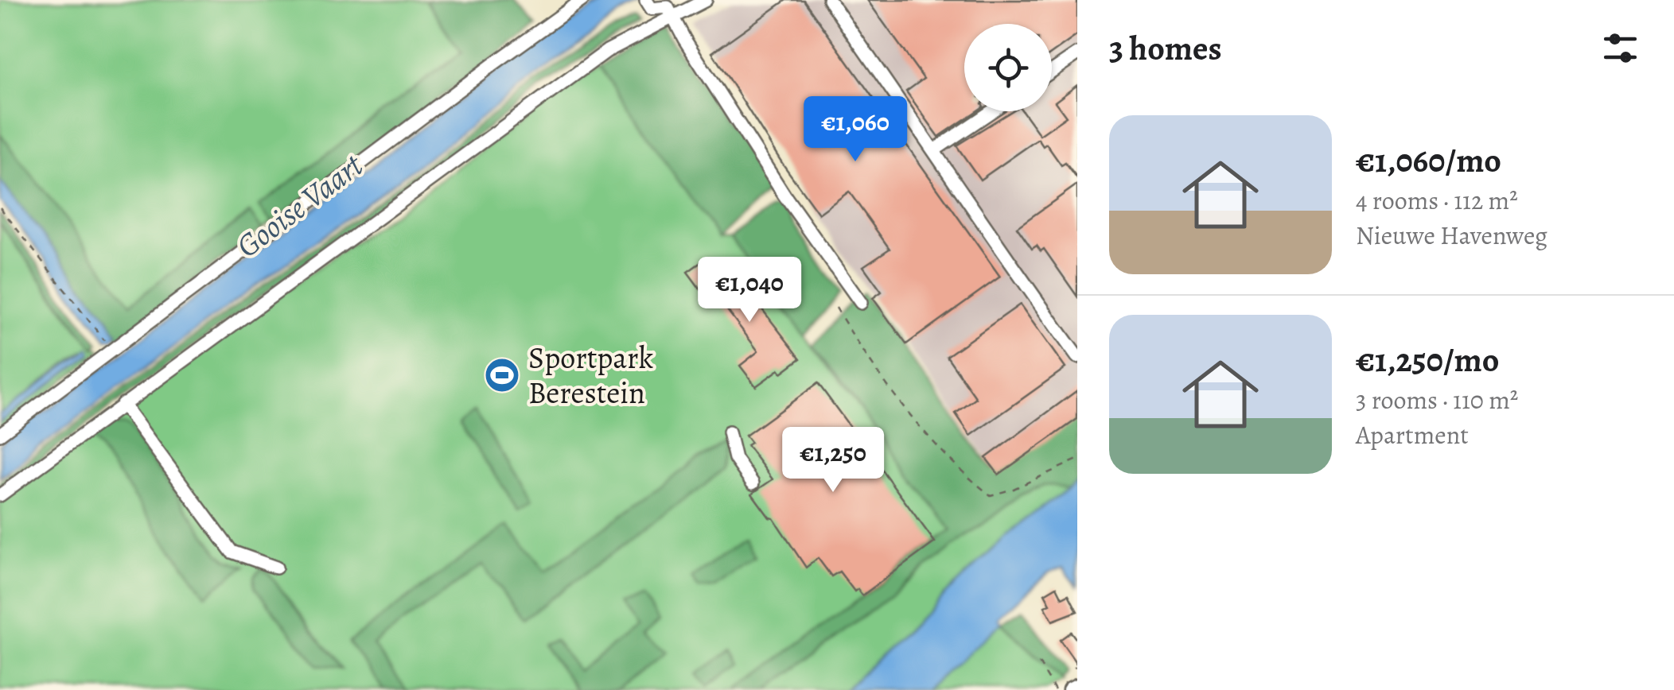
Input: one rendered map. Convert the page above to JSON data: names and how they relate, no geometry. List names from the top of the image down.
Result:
{
  "water": ["Gooise Vaart"],
  "places": {
    "sports": ["Sportpark Berestein"]
  },
  "page": {
    "heading": "3 homes",
    "list": [
      {
        "name": "€1,060/mo",
        "note": "4 rooms · 112 m² · Nieuwe Havenweg"
      },
      {
        "name": "€1,250/mo",
        "note": "3 rooms · 110 m² · Apartment"
      }
    ],
    "price": ["€1,060", "€1,040", "€1,250"]
  }
}
